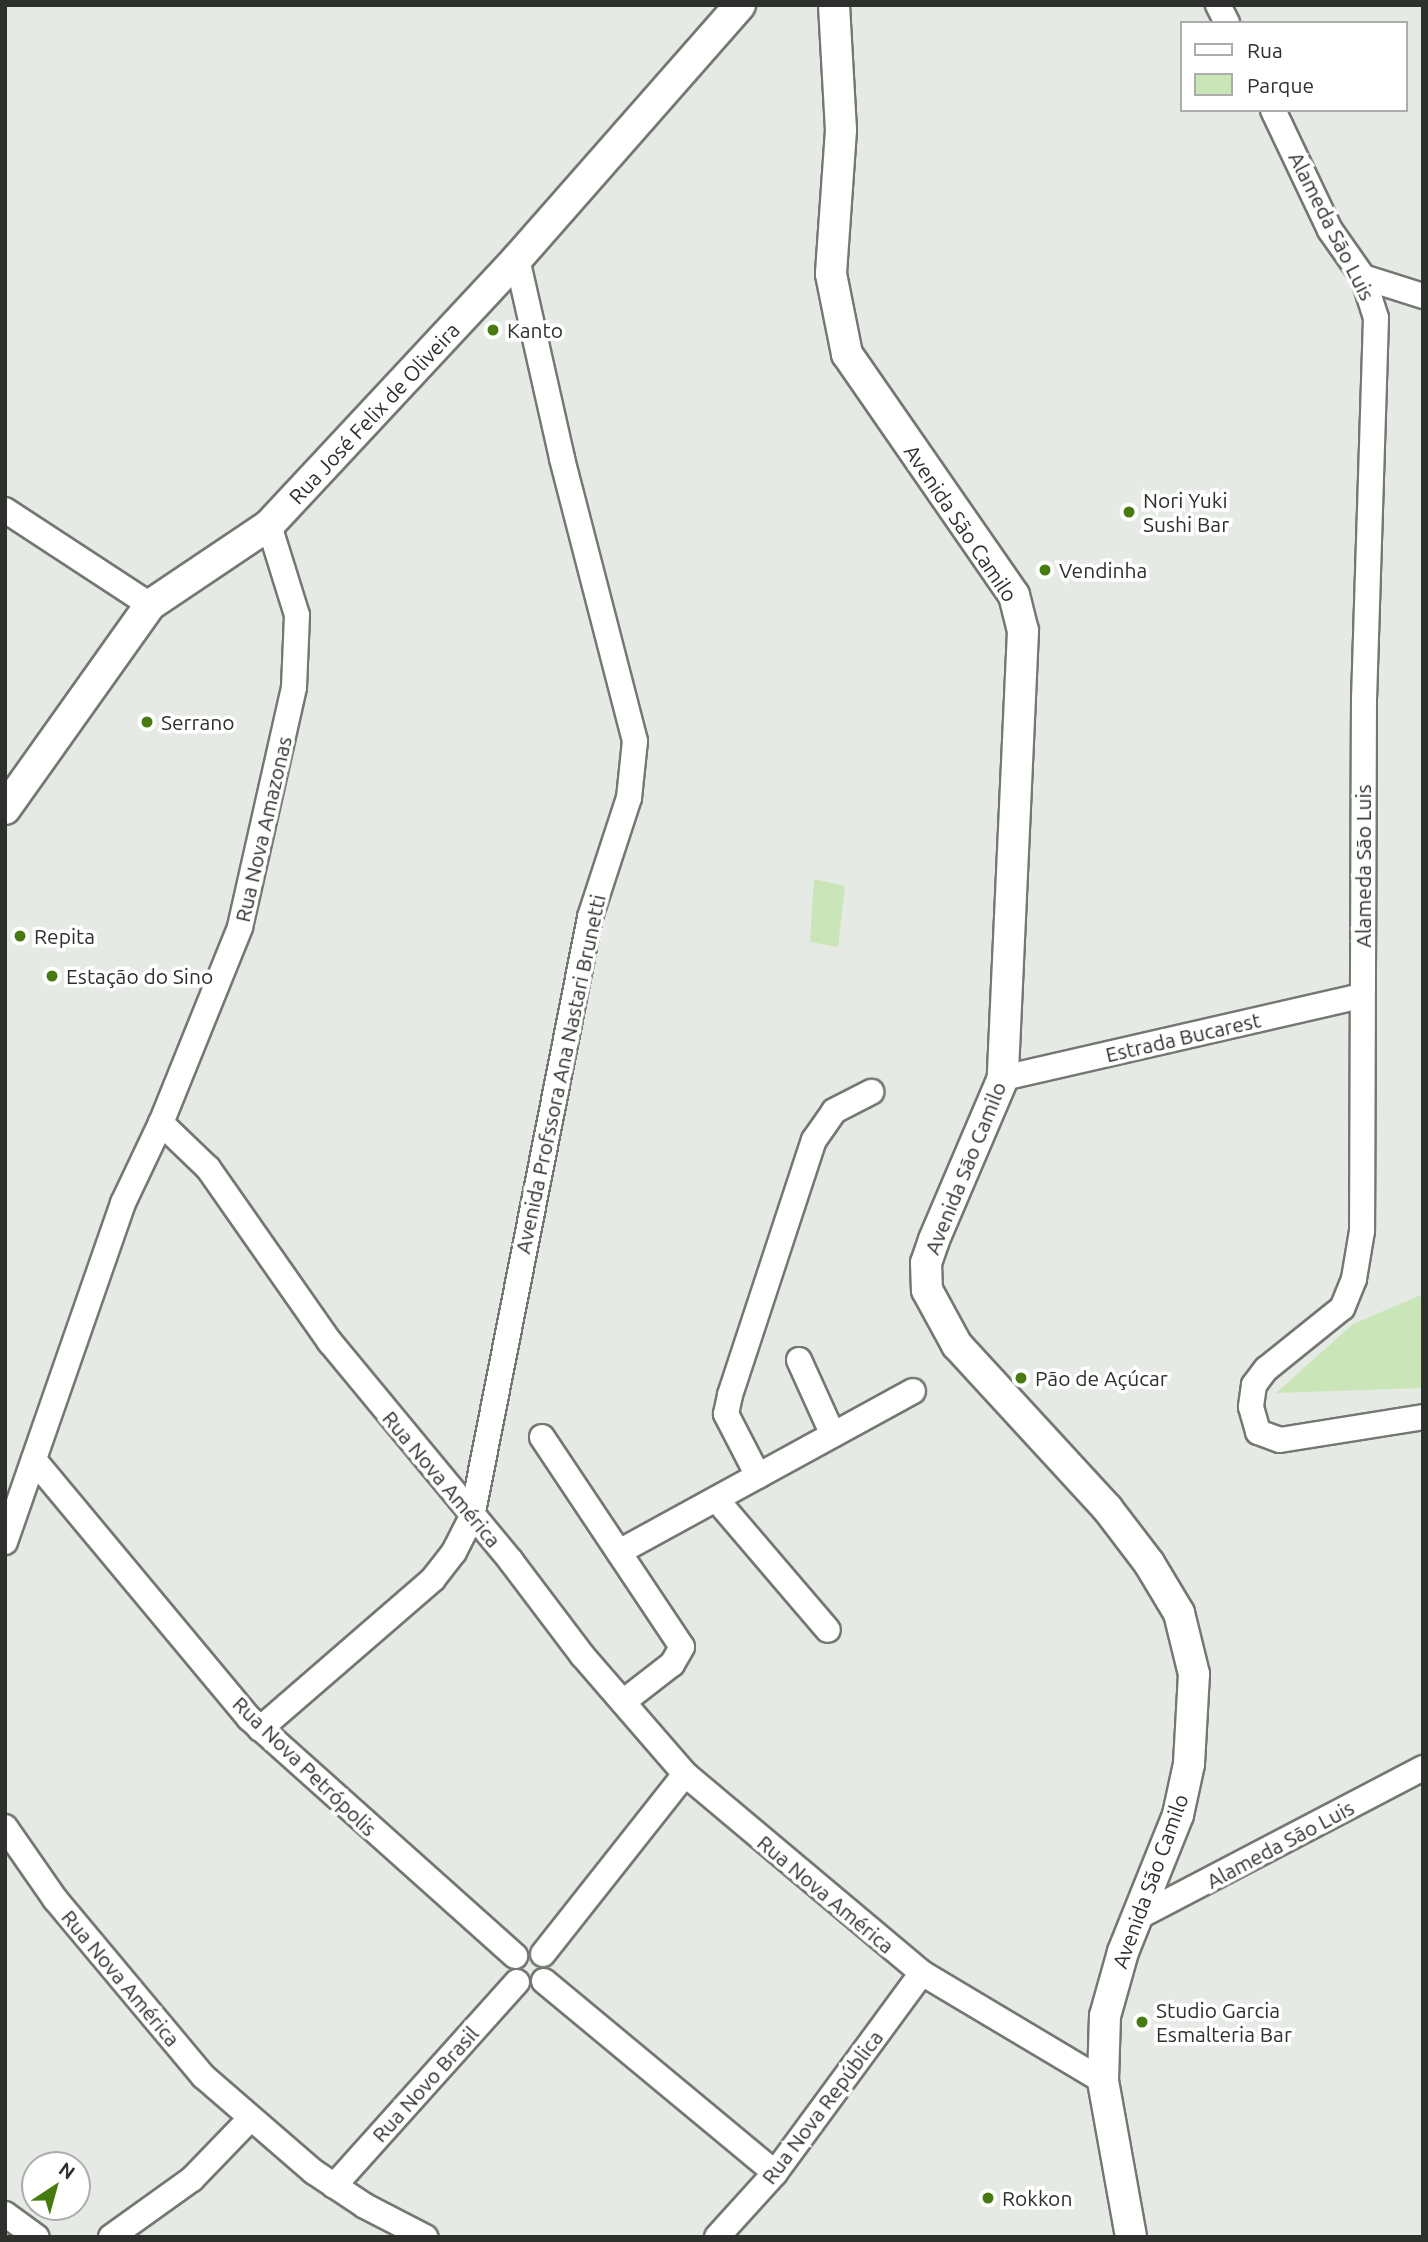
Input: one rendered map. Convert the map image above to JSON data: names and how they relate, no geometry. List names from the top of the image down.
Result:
{
  "streets": {
    "main road": ["Rua José Felix de Oliveira", "Avenida São Camilo"],
    "street": [
      "Alameda São Luis",
      "Rua Nova Amazonas",
      "Estrada Bucarest",
      "Avenida Profssora Ana Nastari Brunetti",
      "Rua Nova América",
      "Rua Nova Petrópolis",
      "Rua Novo Brasil",
      "Rua Nova República"
    ]
  },
  "crossings": [
    ["Alameda São Luis", "Avenida São Camilo"],
    ["Alameda São Luis", "Estrada Bucarest"],
    ["Rua José Felix de Oliveira", "Rua Nova Amazonas"],
    ["Rua José Felix de Oliveira", "Avenida Profssora Ana Nastari Brunetti"],
    ["Avenida São Camilo", "Estrada Bucarest"],
    ["Avenida São Camilo", "Rua Nova América"],
    ["Rua Nova Amazonas", "Rua Nova América"],
    ["Avenida Profssora Ana Nastari Brunetti", "Rua Nova América"],
    ["Avenida Profssora Ana Nastari Brunetti", "Rua Nova Petrópolis"],
    ["Rua Nova América", "Rua Nova República"],
    ["Rua Nova Petrópolis", "Rua Novo Brasil"]
  ],
  "places": [
    "Kanto",
    "Nori Yuki Sushi Bar",
    "Vendinha",
    "Serrano",
    "Repita",
    "Estação do Sino",
    "Pão de Açúcar",
    "Studio Garcia Esmalteria Bar",
    "Rokkon"
  ],
  "legend": ["Rua", "Parque"],
  "north": "top right"
}
